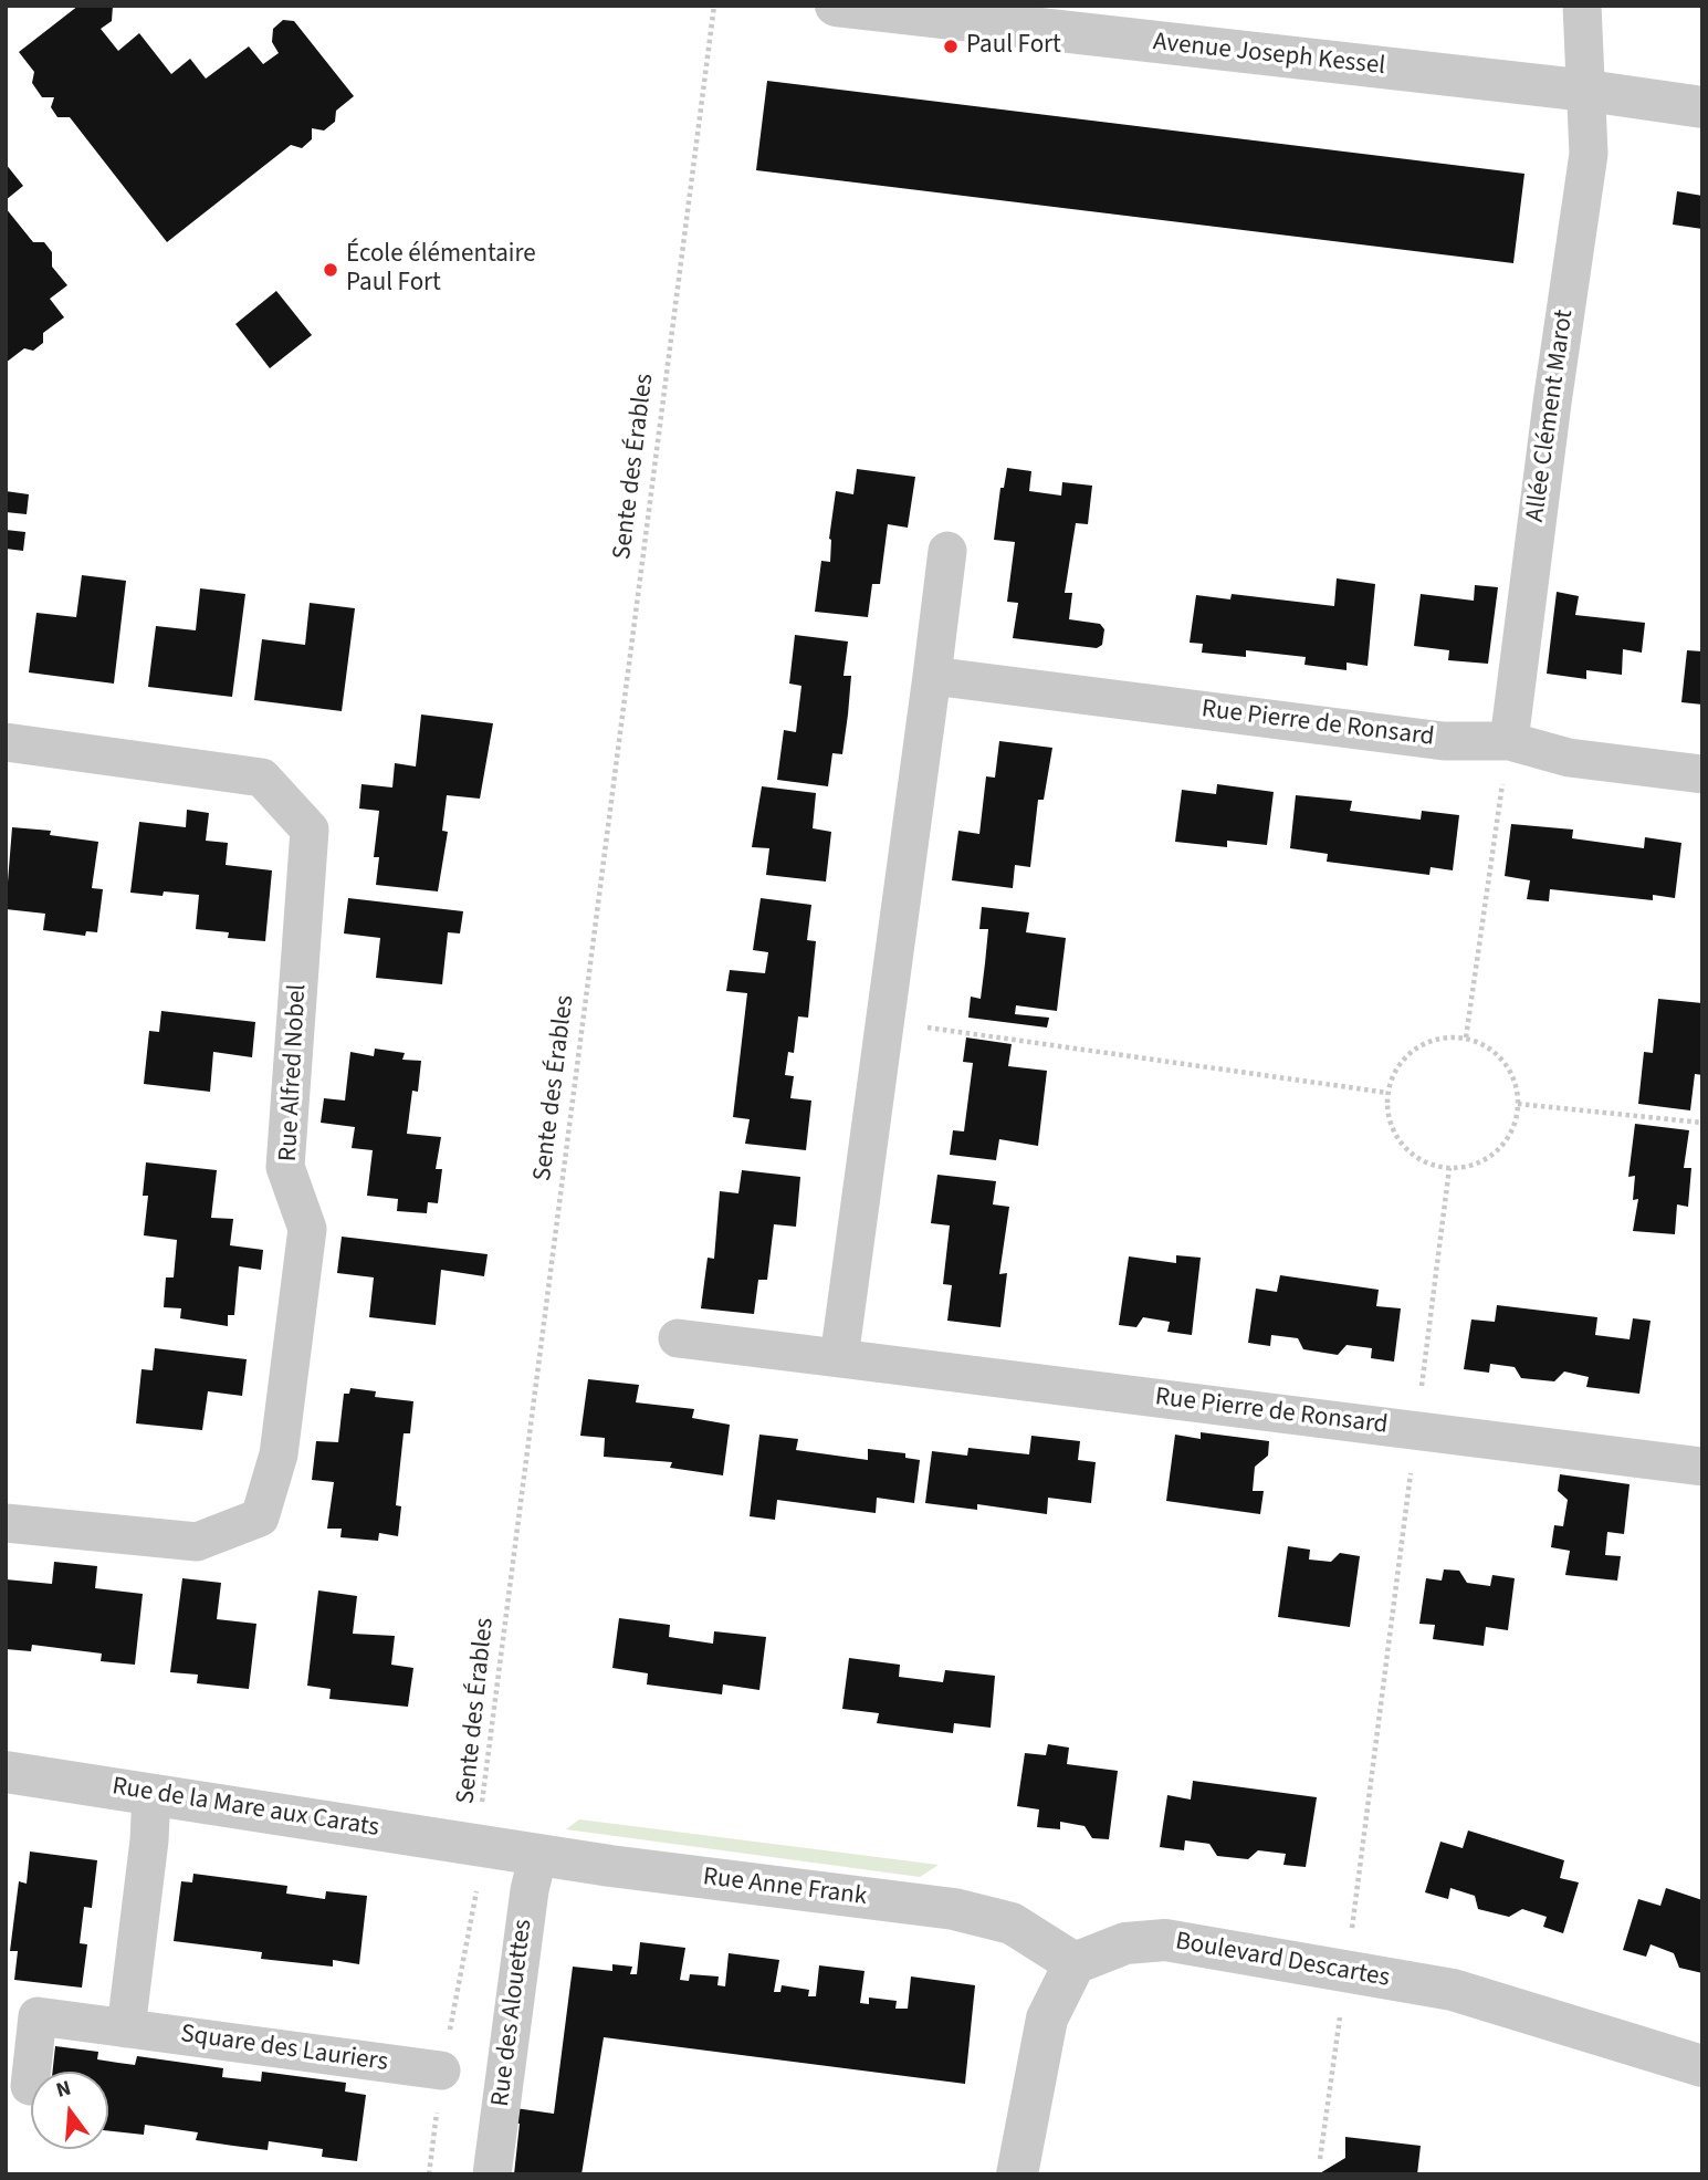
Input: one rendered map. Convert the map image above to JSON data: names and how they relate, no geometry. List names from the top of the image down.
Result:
{
  "streets": {
    "street": [
      "Avenue Joseph Kessel",
      "Allée Clément Marot",
      "Rue Pierre de Ronsard",
      "Rue Alfred Nobel",
      "Rue de la Mare aux Carats",
      "Rue Anne Frank",
      "Boulevard Descartes",
      "Rue des Alouettes",
      "Square des Lauriers"
    ],
    "path": ["Sente des Érables"]
  },
  "crossings": [
    ["Avenue Joseph Kessel", "Allée Clément Marot"],
    ["Allée Clément Marot", "Rue Pierre de Ronsard"],
    ["Sente des Érables", "Rue de la Mare aux Carats"],
    ["Sente des Érables", "Rue Anne Frank"],
    ["Sente des Érables", "Square des Lauriers"],
    ["Rue de la Mare aux Carats", "Rue Anne Frank"],
    ["Rue Anne Frank", "Boulevard Descartes"],
    ["Rue Anne Frank", "Rue des Alouettes"]
  ],
  "places": ["Paul Fort", "École élémentaire Paul Fort"],
  "north": "top"
}
